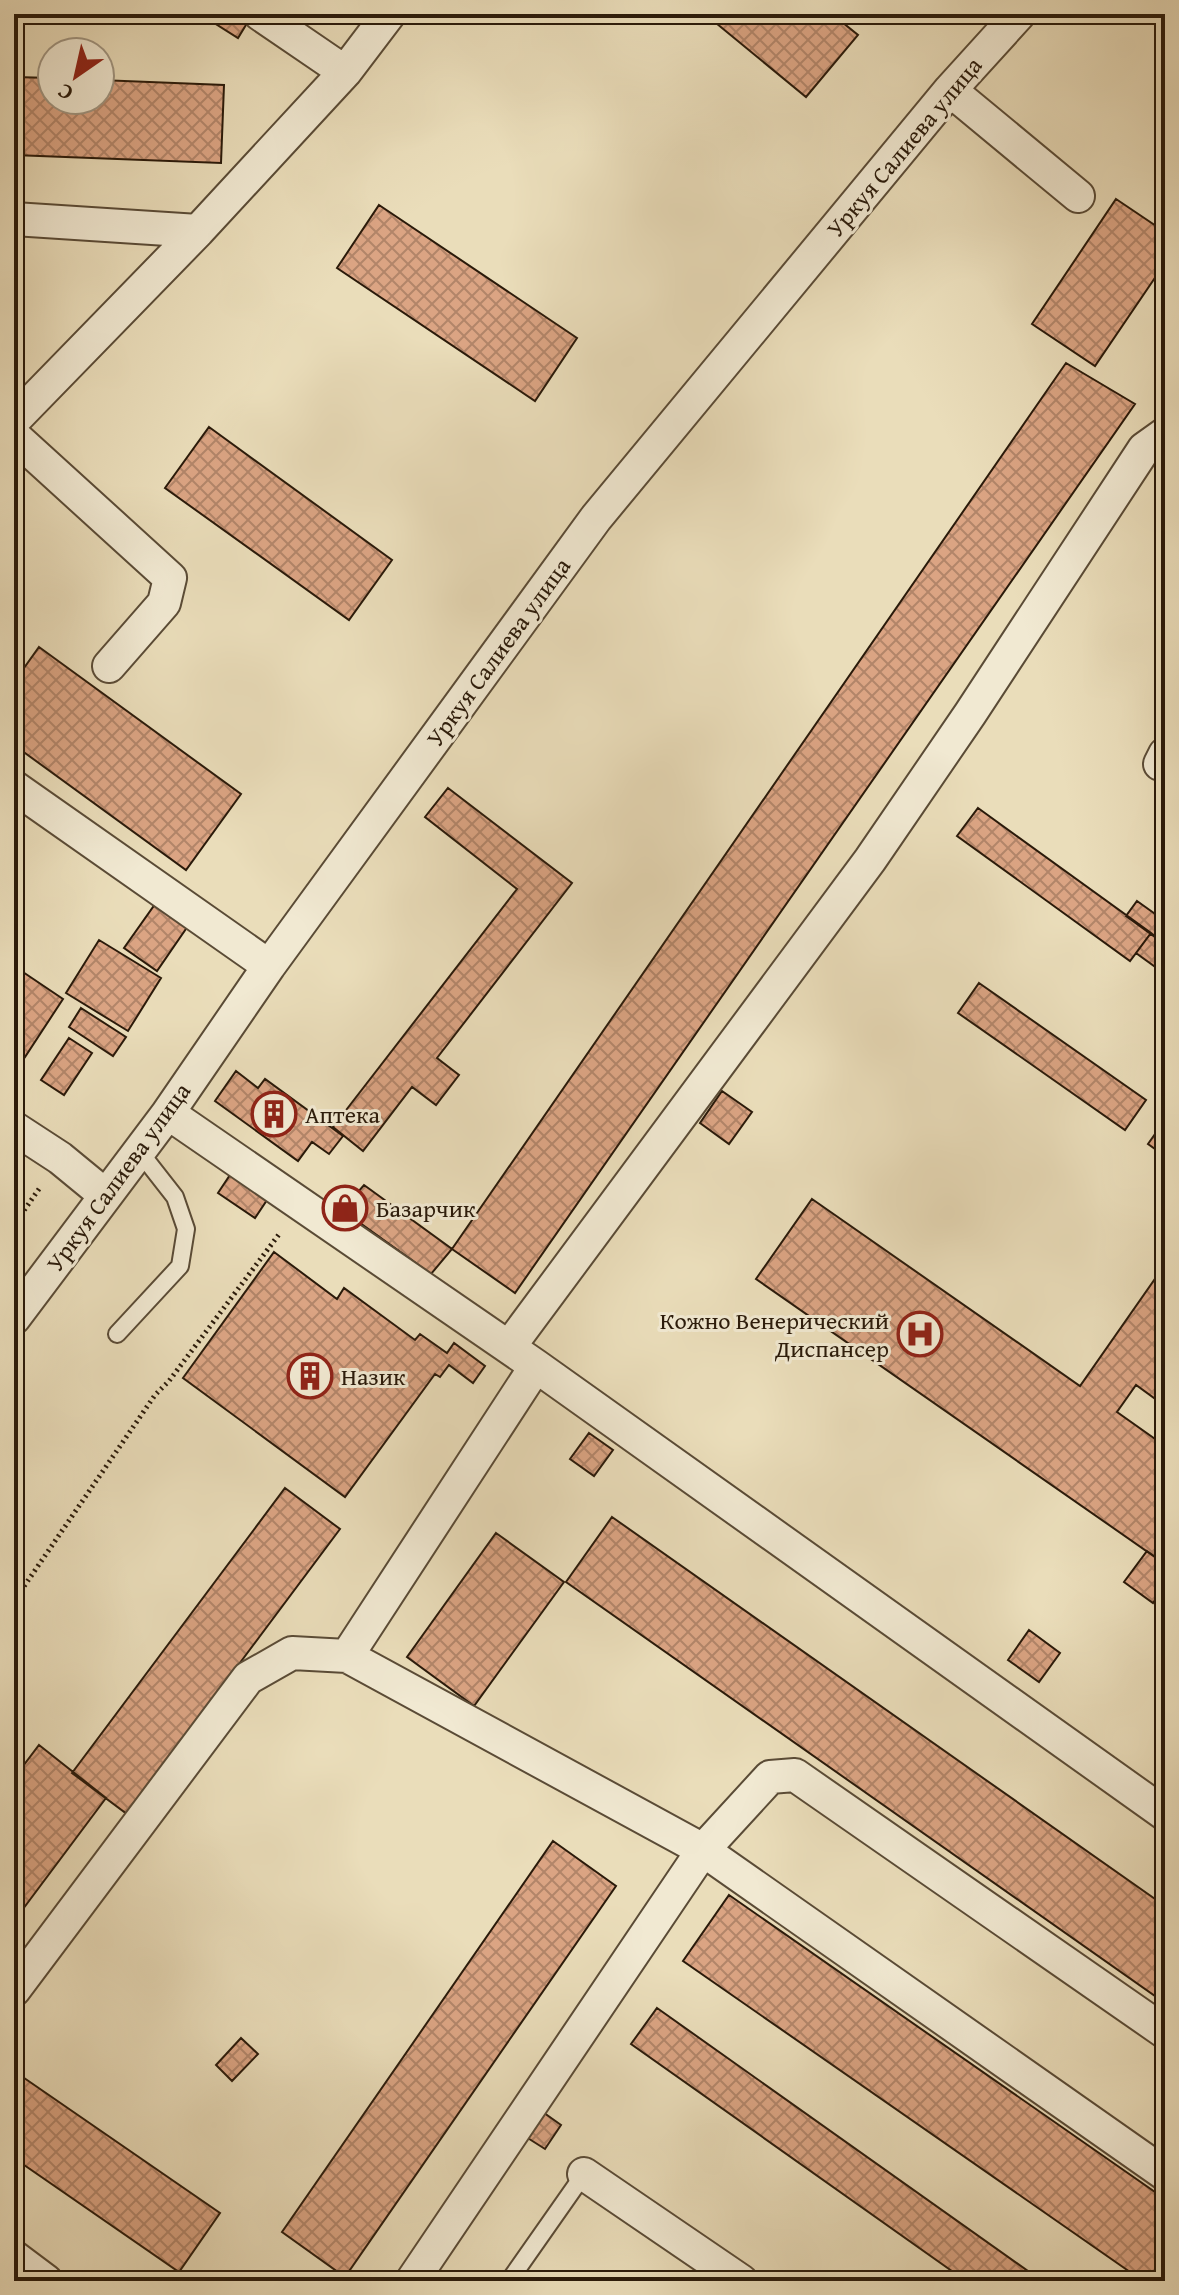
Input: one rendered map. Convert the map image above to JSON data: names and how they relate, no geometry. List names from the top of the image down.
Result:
{
  "streets": {
    "street": ["Уркуя Салиева улица"]
  },
  "places": {
    "building": ["Аптека", "Назик"],
    "shop": ["Базарчик"],
    "hospital": ["Кожно Венерический Диспансер"]
  },
  "north": "bottom left"
}
